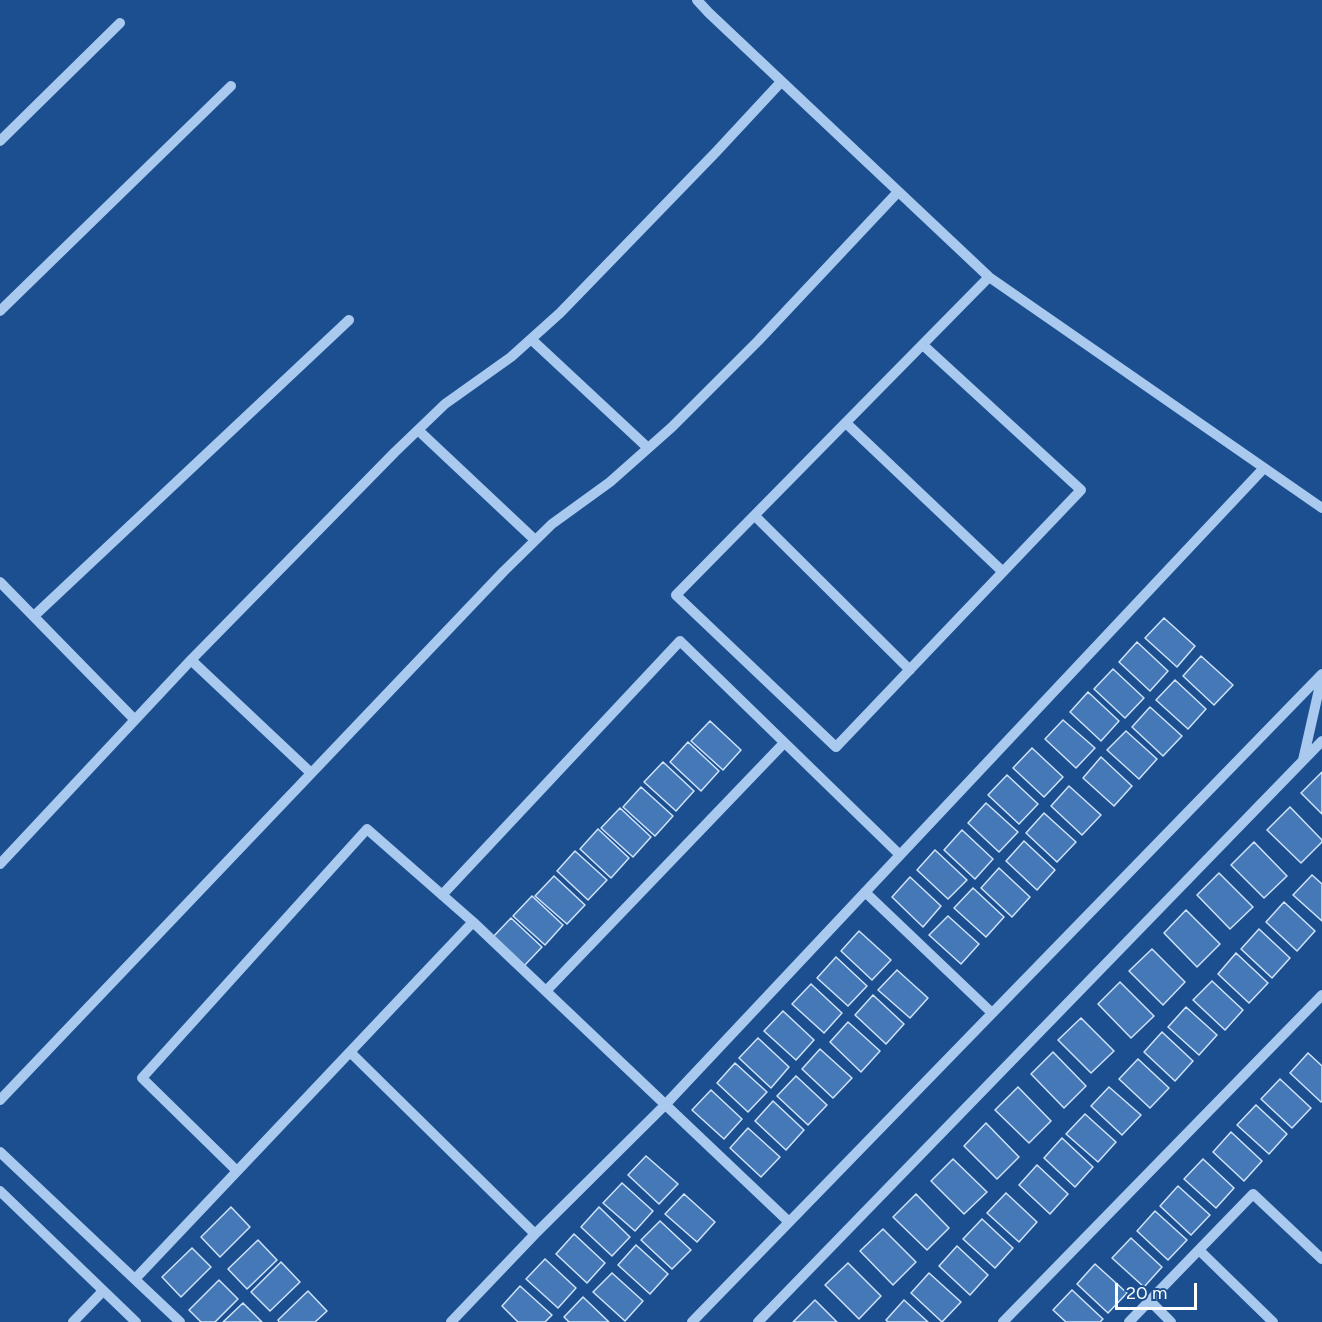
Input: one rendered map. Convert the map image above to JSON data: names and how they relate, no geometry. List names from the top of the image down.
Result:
{
  "scale_bar": "20 m"
}
